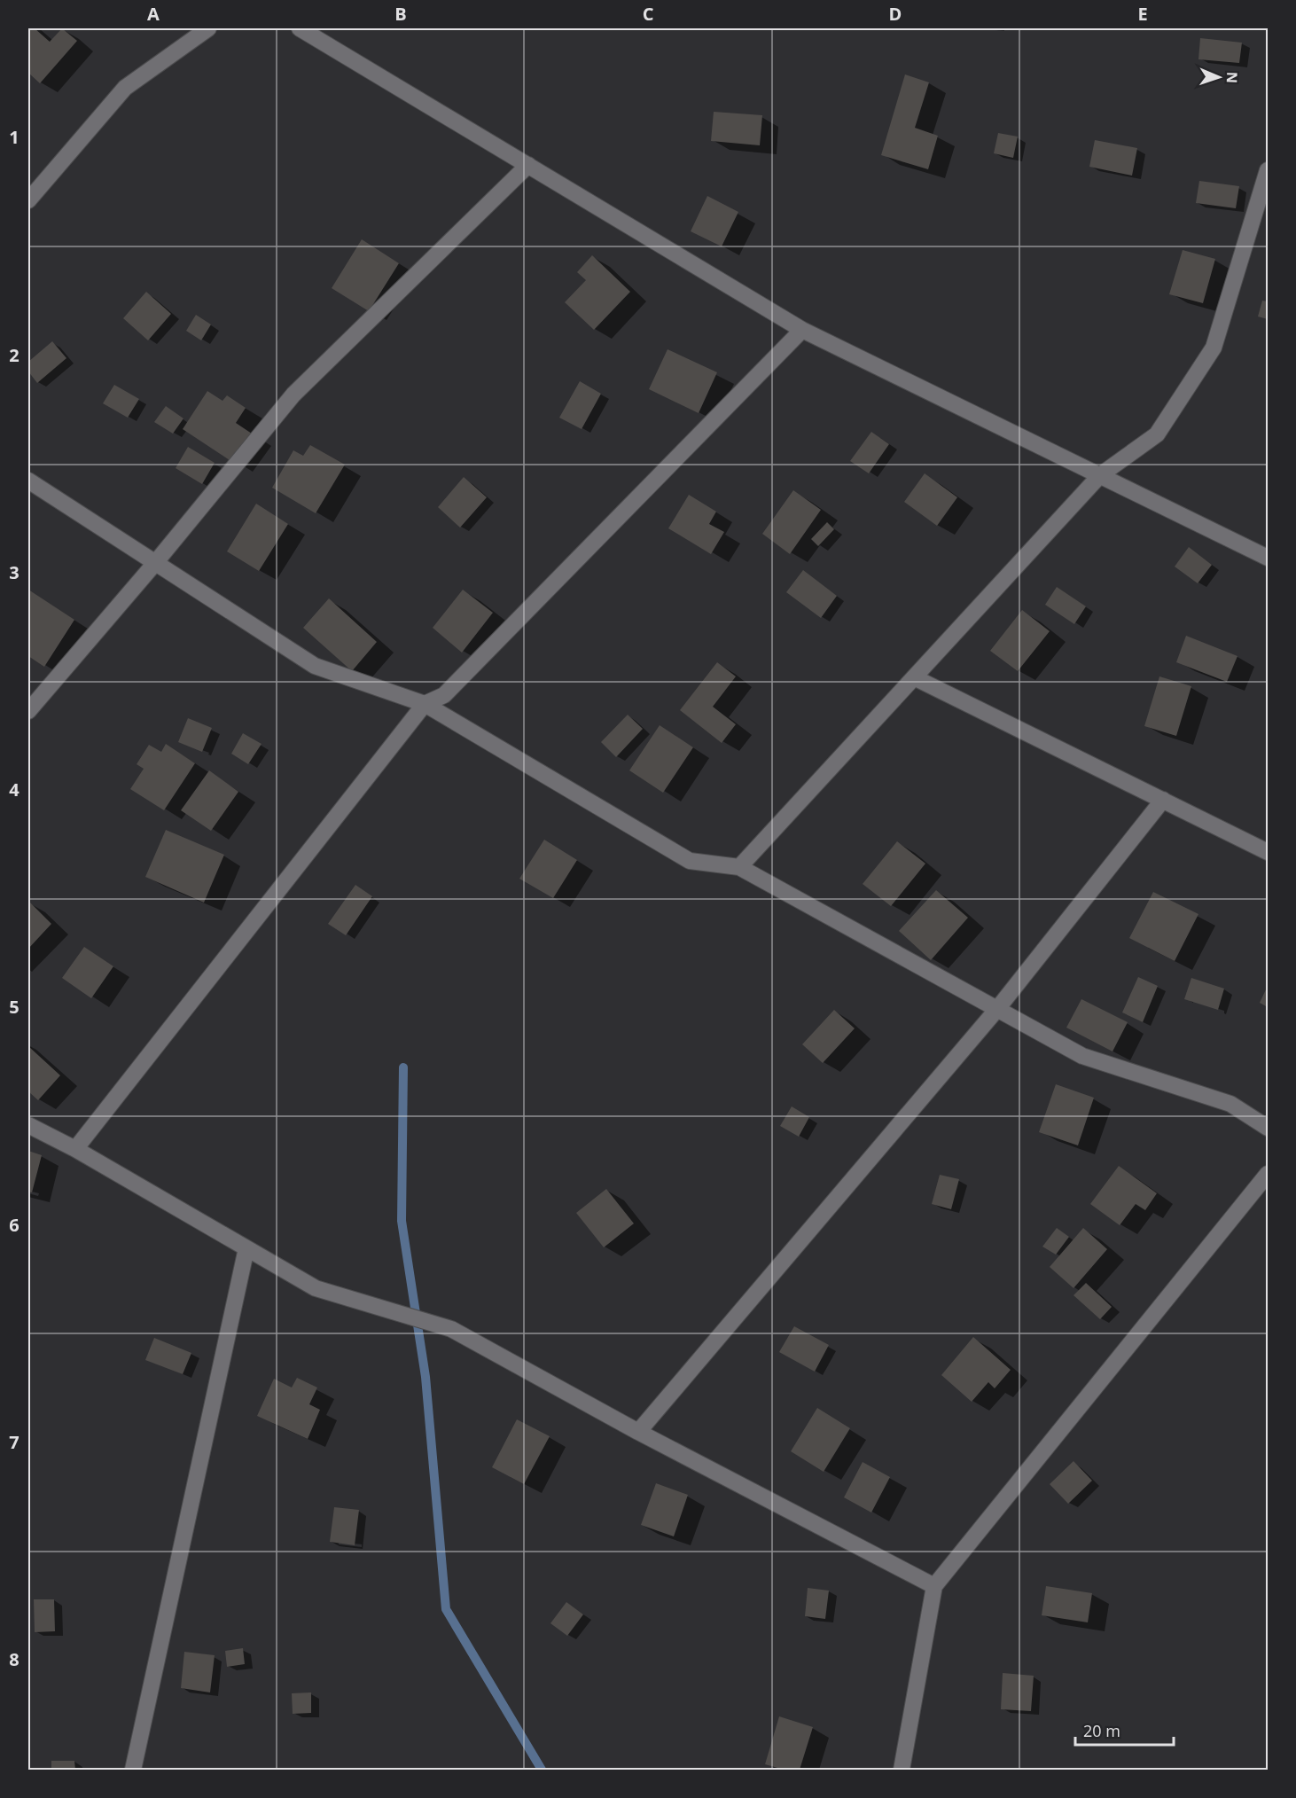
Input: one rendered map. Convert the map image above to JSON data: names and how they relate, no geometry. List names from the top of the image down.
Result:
{
  "scale_bar": "20 m",
  "north": "right",
  "grid": {
    "columns": [
      "A",
      "B",
      "C",
      "D",
      "E"
    ],
    "rows": [
      "1",
      "2",
      "3",
      "4",
      "5",
      "6",
      "7",
      "8"
    ]
  }
}
